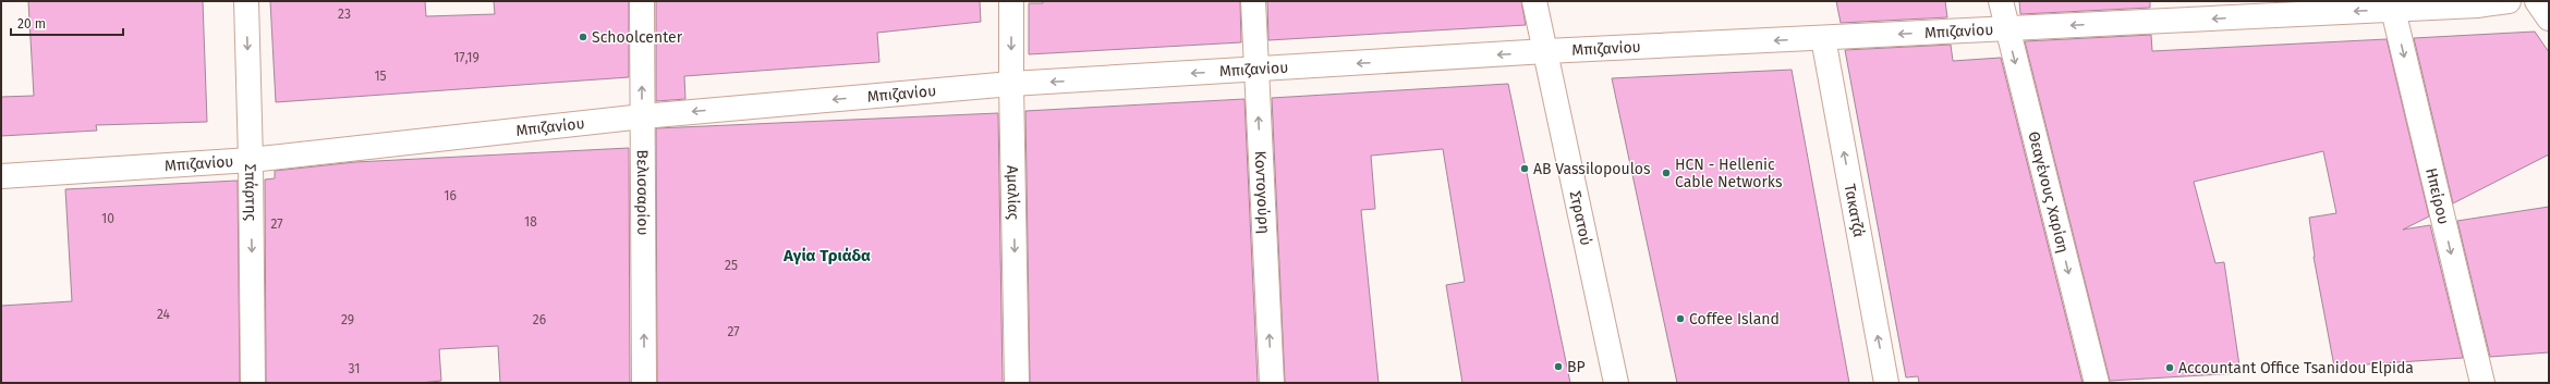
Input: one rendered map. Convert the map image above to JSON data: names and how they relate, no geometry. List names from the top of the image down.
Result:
{
  "streets": {
    "street": [
      "Μπιζανίου",
      "Σπάρτης",
      "Βελισσαρίου",
      "Αμαλίας",
      "Κοντογούρη",
      "Θεαγένους Χαρίση",
      "Ηπείρου",
      "Τακατζά",
      "Στρατού"
    ]
  },
  "crossings": [
    ["Μπιζανίου", "Σπάρτης"],
    ["Μπιζανίου", "Βελισσαρίου"],
    ["Μπιζανίου", "Αμαλίας"],
    ["Μπιζανίου", "Κοντογούρη"],
    ["Μπιζανίου", "Θεαγένους Χαρίση"],
    ["Μπιζανίου", "Ηπείρου"],
    ["Μπιζανίου", "Τακατζά"],
    ["Μπιζανίου", "Στρατού"]
  ],
  "one_way": [
    "Μπιζανίου",
    "Σπάρτης",
    "Βελισσαρίου",
    "Αμαλίας",
    "Κοντογούρη",
    "Θεαγένους Χαρίση",
    "Ηπείρου",
    "Τακατζά"
  ],
  "districts": ["Αγία Τριάδα"],
  "places": [
    "Schoolcenter",
    "AB Vassilopoulos",
    "HCN - Hellenic Cable Networks",
    "Coffee Island",
    "BP",
    "Accountant Office Tsanidou Elpida"
  ],
  "house_numbers": [
    "23",
    "17,19",
    "15",
    "16",
    "10",
    "18",
    "27",
    "25",
    "24",
    "29",
    "26",
    "27",
    "31"
  ],
  "scale_bar": "20 m"
}
